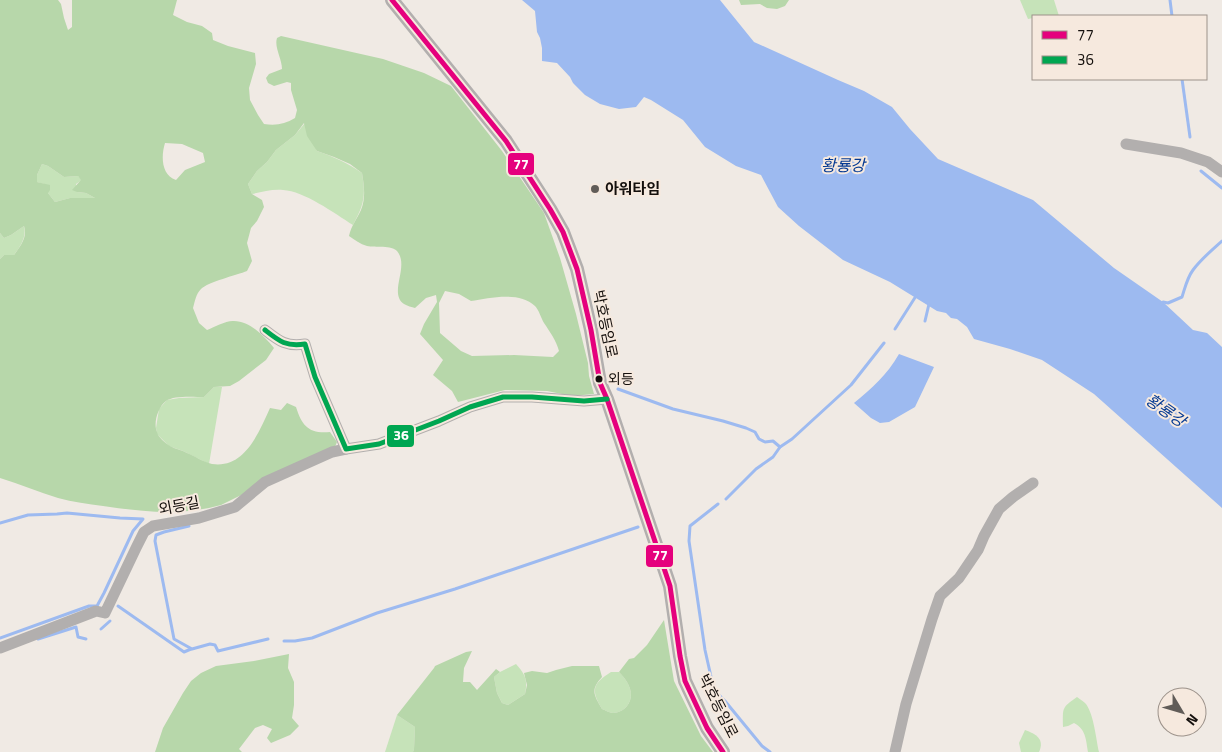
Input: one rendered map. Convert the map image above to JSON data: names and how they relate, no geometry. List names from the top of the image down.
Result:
{
  "streets": {
    "street": ["박호등임로", "외등길"]
  },
  "crossings": [
    ["박호등임로", "외등길"]
  ],
  "water": ["황룡강"],
  "places": ["아워타임", "외등"],
  "lines": ["transit line 77", "transit line 36"],
  "legend": ["77", "36"],
  "north": "bottom right"
}
